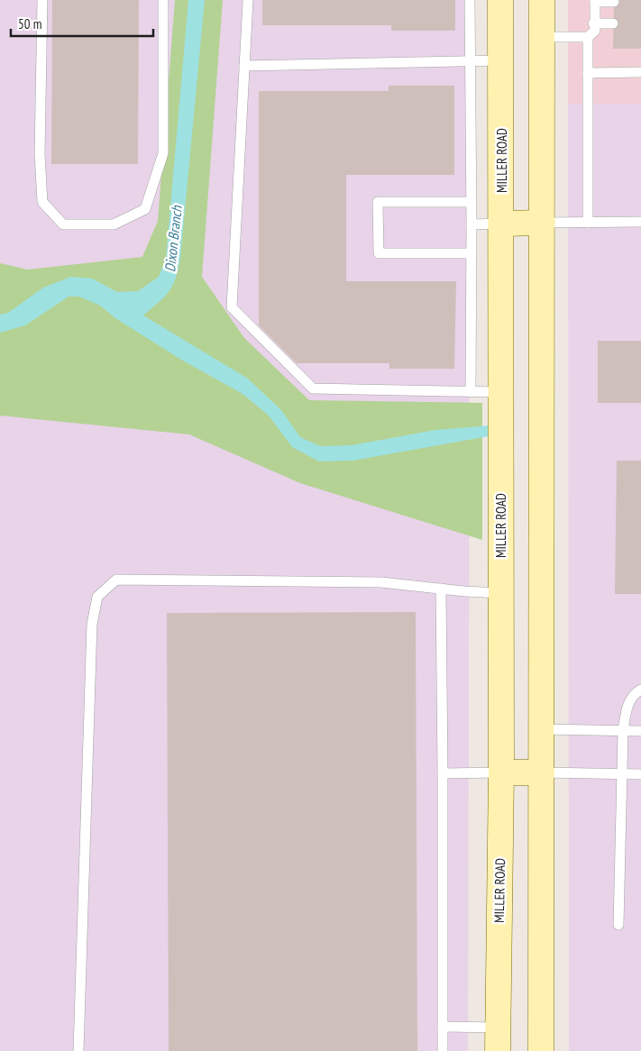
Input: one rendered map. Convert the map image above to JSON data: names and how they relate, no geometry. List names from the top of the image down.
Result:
{
  "streets": {
    "main road": ["MILLER ROAD"]
  },
  "water": ["Dixon Branch"],
  "scale_bar": "50 m"
}
